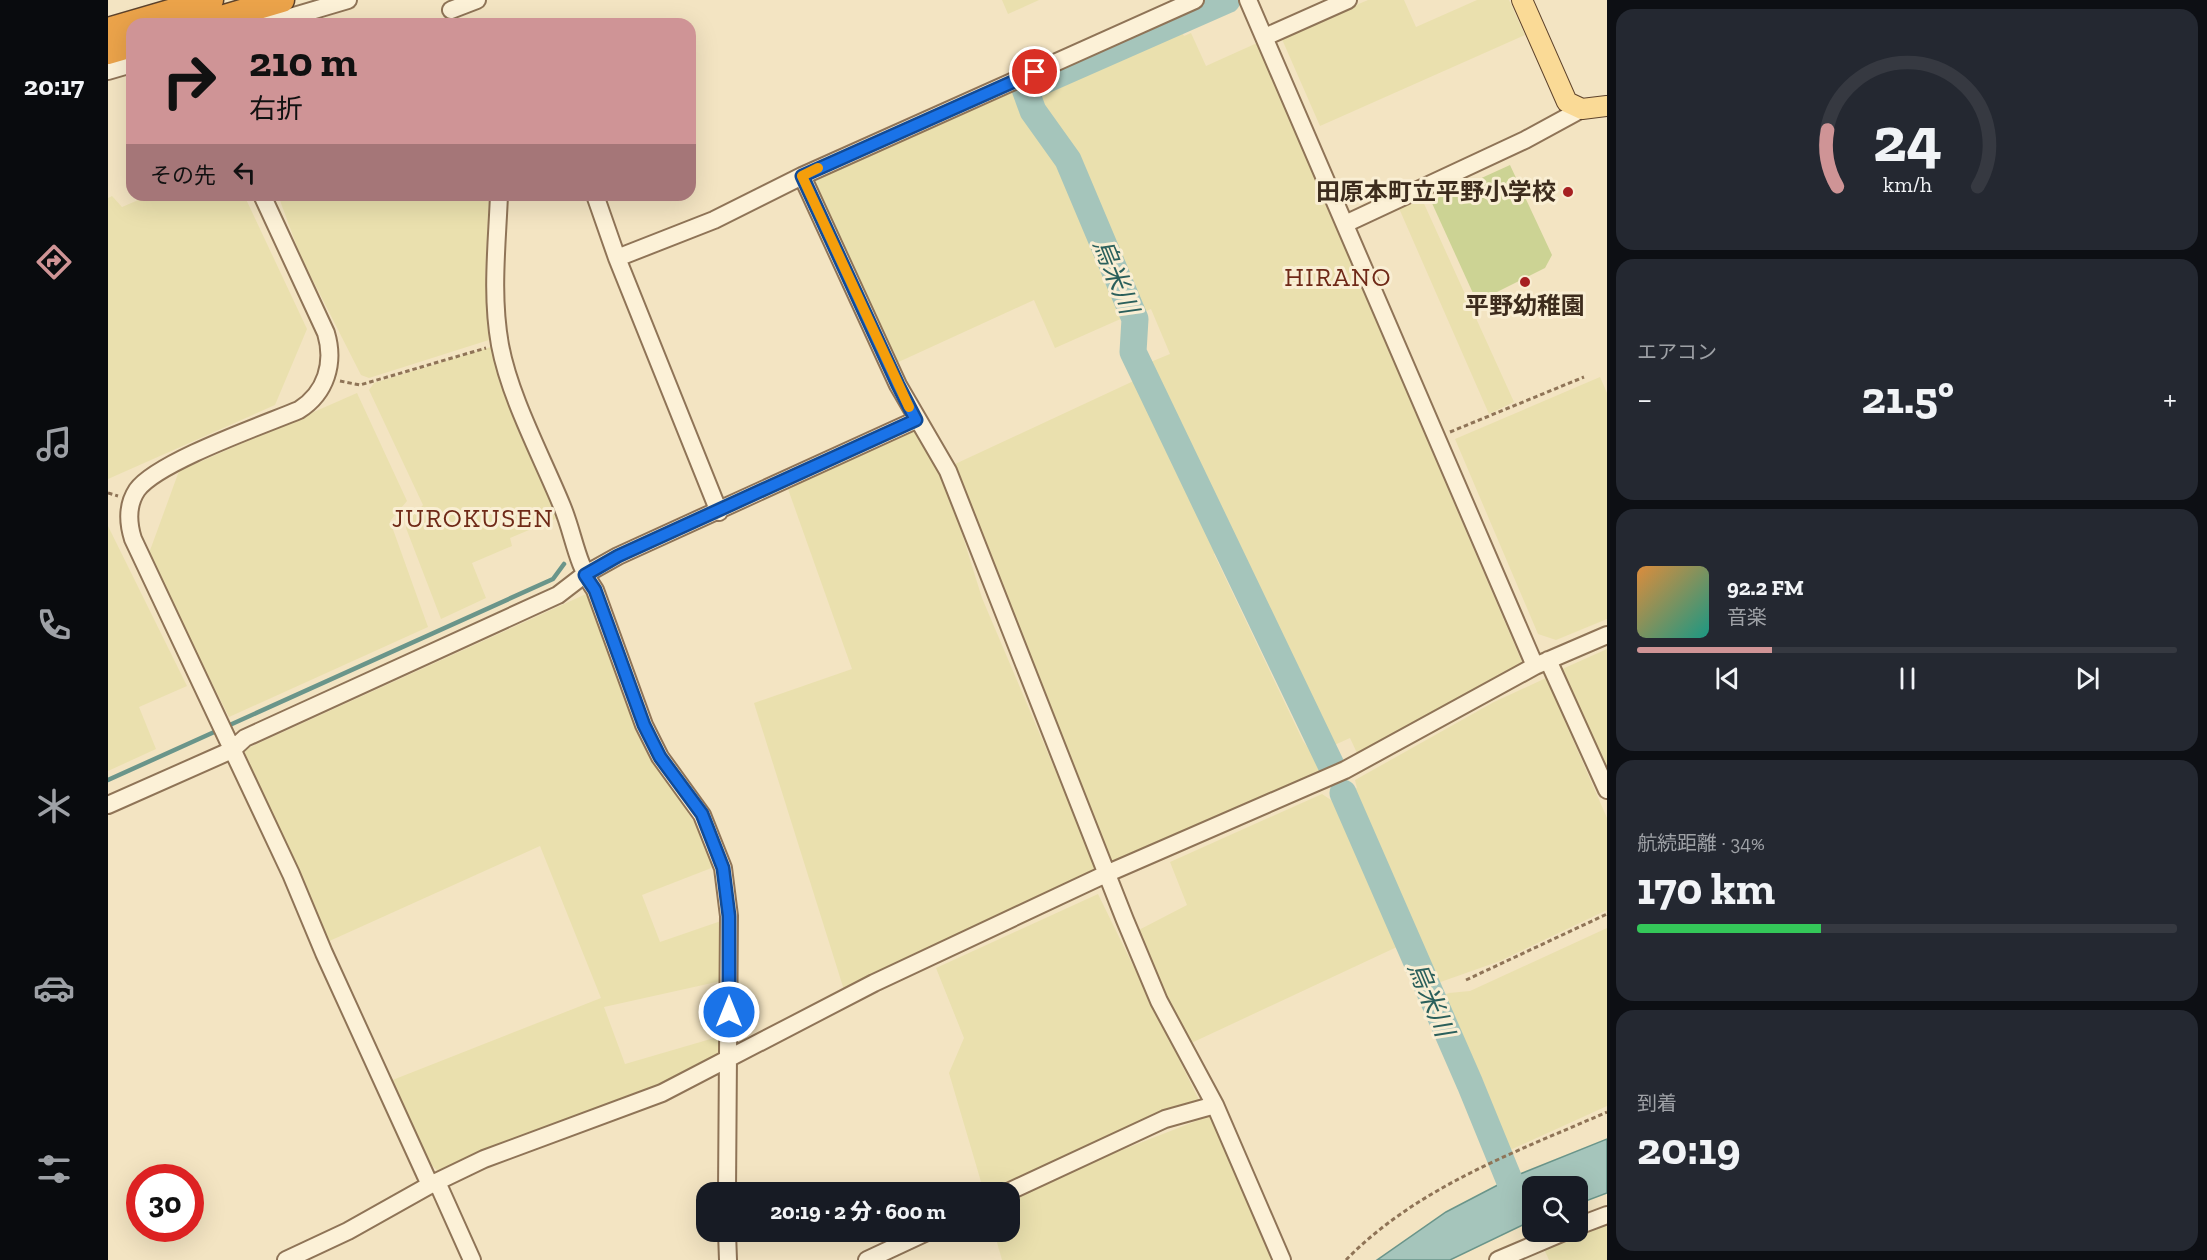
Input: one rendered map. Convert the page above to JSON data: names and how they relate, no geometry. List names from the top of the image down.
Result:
{
  "districts": ["HIRANO", "JUROKUSEN"],
  "water": ["烏米川"],
  "places": ["田原本町立平野小学校", "平野幼稚園"],
  "page": {
    "tabs": "20:17",
    "turn": ["210 m", "右折"],
    "then": "その先",
    "tile": [
      "エアコン",
      ["航続距離 · 34%", "170 km"],
      ["到着", "20:19"]
    ],
    "heat": ["−", "21.5°", "+"],
    "song": ["92.2 FM", "音楽"],
    "limit": "30",
    "trip": "20:19 · 2 分 · 600 m",
    "gauge": ["24", "km/h"]
  }
}
